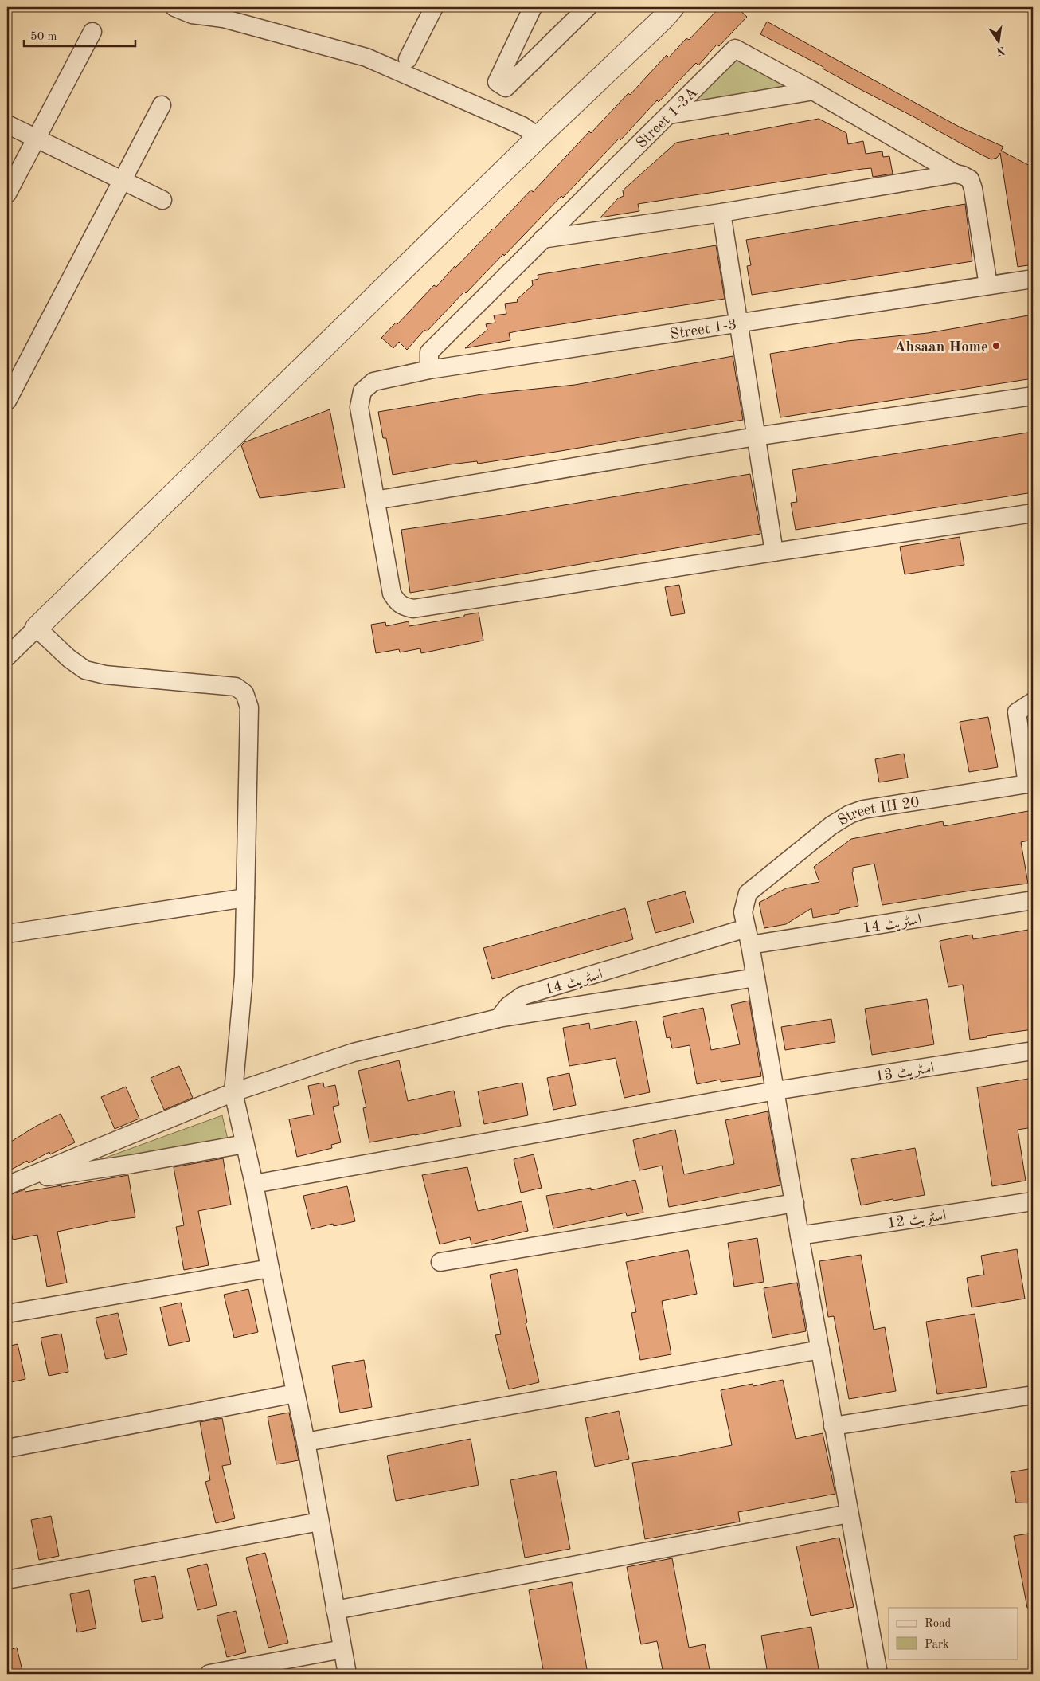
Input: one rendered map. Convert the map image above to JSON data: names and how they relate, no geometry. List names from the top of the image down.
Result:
{
  "streets": {
    "street": [
      "Street 1-3A",
      "Street 1-3",
      "Street IH 20",
      "اسٹریٹ 14",
      "اسٹریٹ 13",
      "اسٹریٹ 12"
    ]
  },
  "crossings": [
    ["Street 1-3A", "Street 1-3"],
    ["Street IH 20", "اسٹریٹ 14"]
  ],
  "places": ["Ahsaan Home"],
  "legend": ["Road", "Park"],
  "scale_bar": "50 m",
  "north": "bottom"
}
